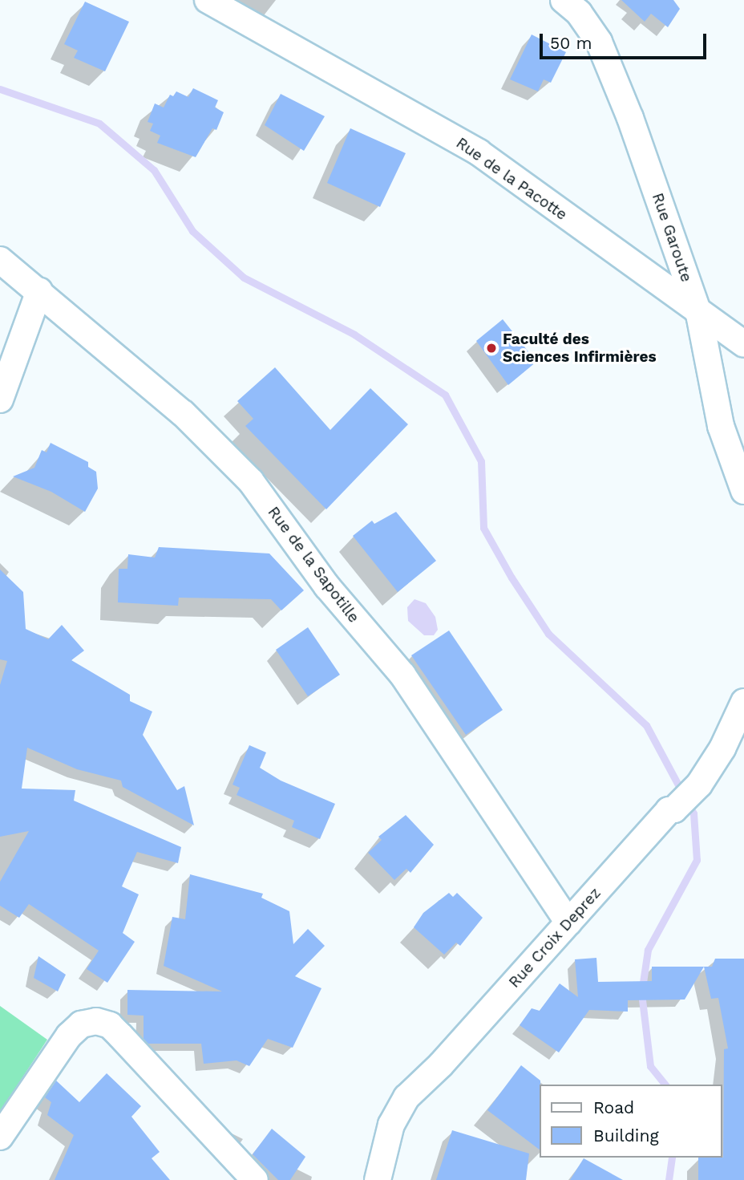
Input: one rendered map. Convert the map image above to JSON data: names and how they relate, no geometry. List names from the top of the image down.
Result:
{
  "streets": {
    "street": [
      "Rue de la Pacotte",
      "Rue Garoute",
      "Rue de la Sapotille",
      "Rue Croix Deprez"
    ]
  },
  "crossings": [
    ["Rue de la Pacotte", "Rue Garoute"],
    ["Rue de la Sapotille", "Rue Croix Deprez"]
  ],
  "places": ["Faculté des Sciences Infirmières"],
  "legend": ["Road", "Building"],
  "scale_bar": "50 m"
}
